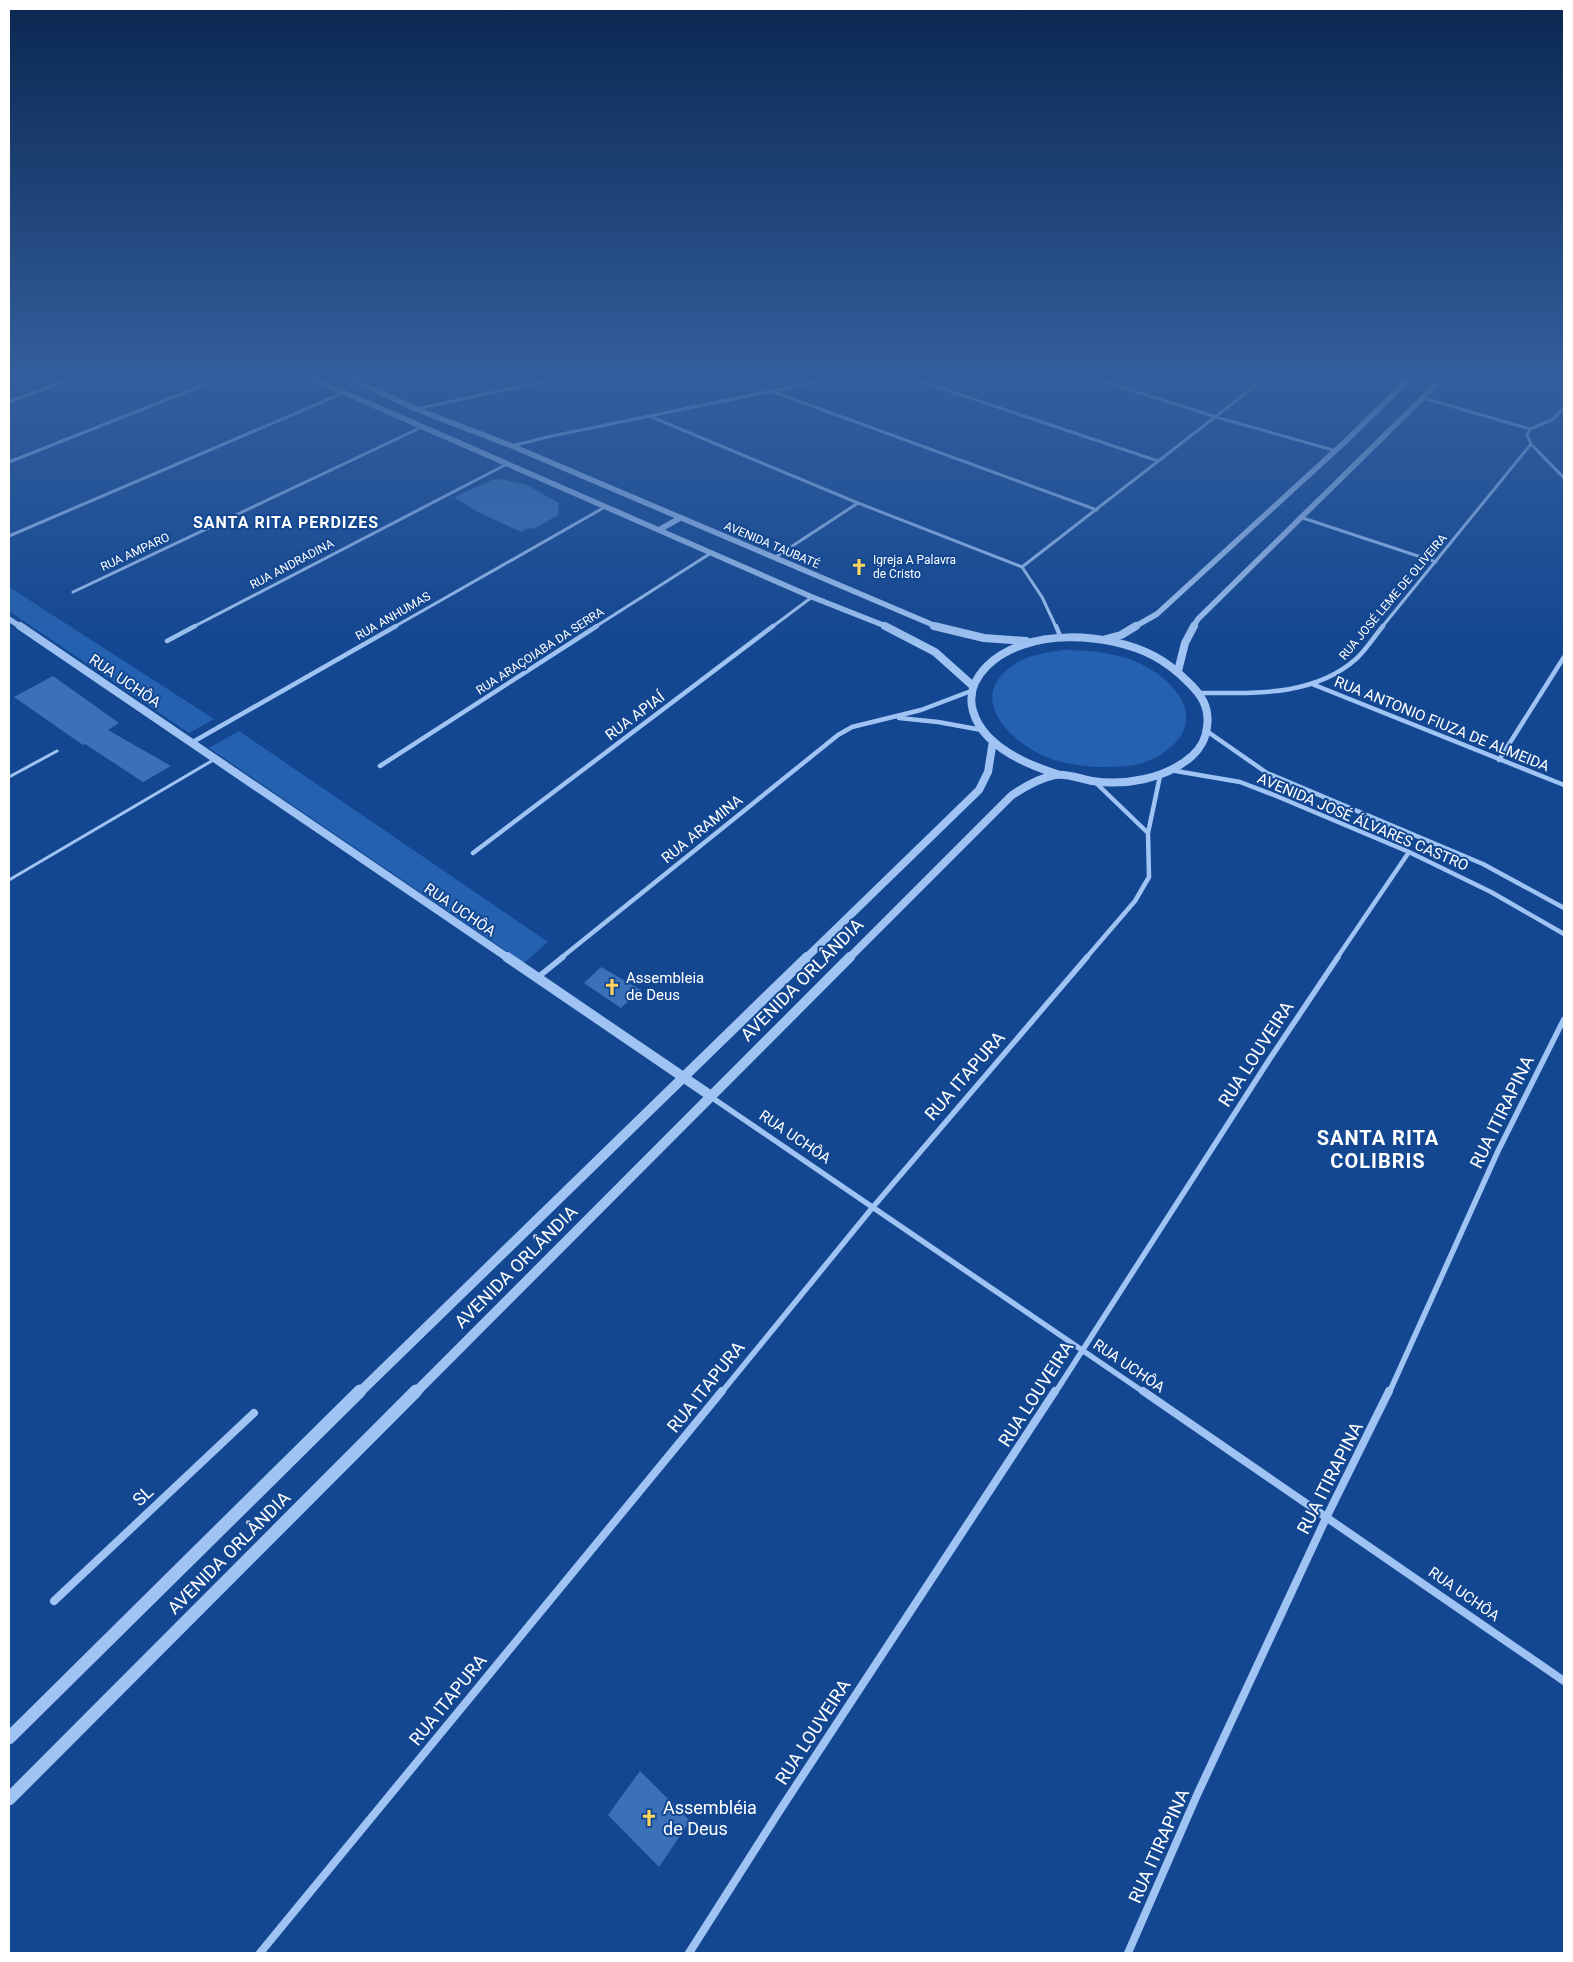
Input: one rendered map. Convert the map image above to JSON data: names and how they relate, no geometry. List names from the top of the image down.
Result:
{
  "streets": {
    "street": [
      "AVENIDA TAUBATÉ",
      "RUA AMPARO",
      "RUA ANDRADINA",
      "RUA JOSÉ LEME DE OLIVEIRA",
      "RUA ANHUMAS",
      "RUA ARAÇOIABA DA SERRA",
      "RUA UCHÔA",
      "RUA APIAÍ",
      "RUA ANTONIO FIUZA DE ALMEIDA",
      "AVENIDA JOSÉ ÁLVARES CASTRO",
      "RUA ARAMINA",
      "AVENIDA ORLÂNDIA",
      "RUA LOUVEIRA",
      "RUA ITAPURA",
      "RUA ITIRAPINA",
      "SL"
    ]
  },
  "crossings": [
    ["RUA JOSÉ LEME DE OLIVEIRA", "RUA ANTONIO FIUZA DE ALMEIDA"],
    ["RUA ANHUMAS", "RUA UCHÔA"],
    ["RUA UCHÔA", "RUA ARAMINA"],
    ["RUA UCHÔA", "AVENIDA ORLÂNDIA"],
    ["RUA UCHÔA", "RUA LOUVEIRA"],
    ["RUA UCHÔA", "RUA ITAPURA"],
    ["RUA UCHÔA", "RUA ITIRAPINA"],
    ["AVENIDA JOSÉ ÁLVARES CASTRO", "RUA LOUVEIRA"]
  ],
  "districts": ["SANTA RITA PERDIZES", "SANTA RITA COLIBRIS"],
  "places": {
    "church": ["Igreja A Palavra de Cristo", "Assembleia de Deus", "Assembléia de Deus"]
  }
}
